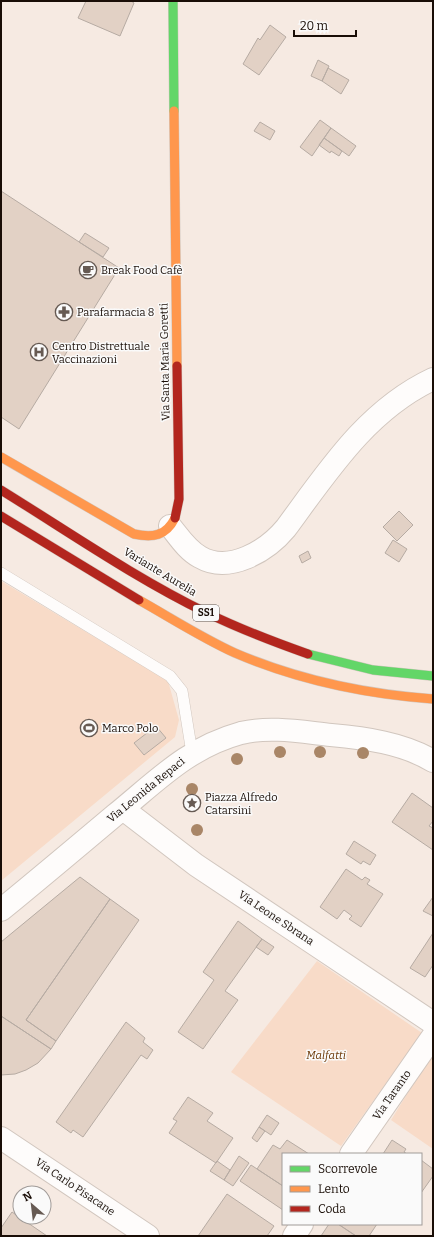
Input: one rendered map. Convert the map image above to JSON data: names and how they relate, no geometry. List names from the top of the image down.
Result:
{
  "streets": {
    "main road": ["Via Santa Maria Goretti", "Variante Aurelia", "SS1"],
    "street": [
      "Via Leonida Repaci",
      "Via Leone Sbrana",
      "Via Taranto",
      "Via Carlo Pisacane"
    ]
  },
  "crossings": [
    ["Via Leonida Repaci", "Via Leone Sbrana"]
  ],
  "parks": ["Malfatti"],
  "places": {
    "cafe": ["Break Food Cafè"],
    "pharmacy": ["Parafarmacia 8"],
    "hospital": ["Centro Distrettuale Vaccinazioni"],
    "sports": ["Marco Polo"],
    "place": ["Piazza Alfredo Catarsini"]
  },
  "legend": ["Scorrevole", "Lento", "Coda"],
  "scale_bar": "20 m",
  "north": "top left"
}
